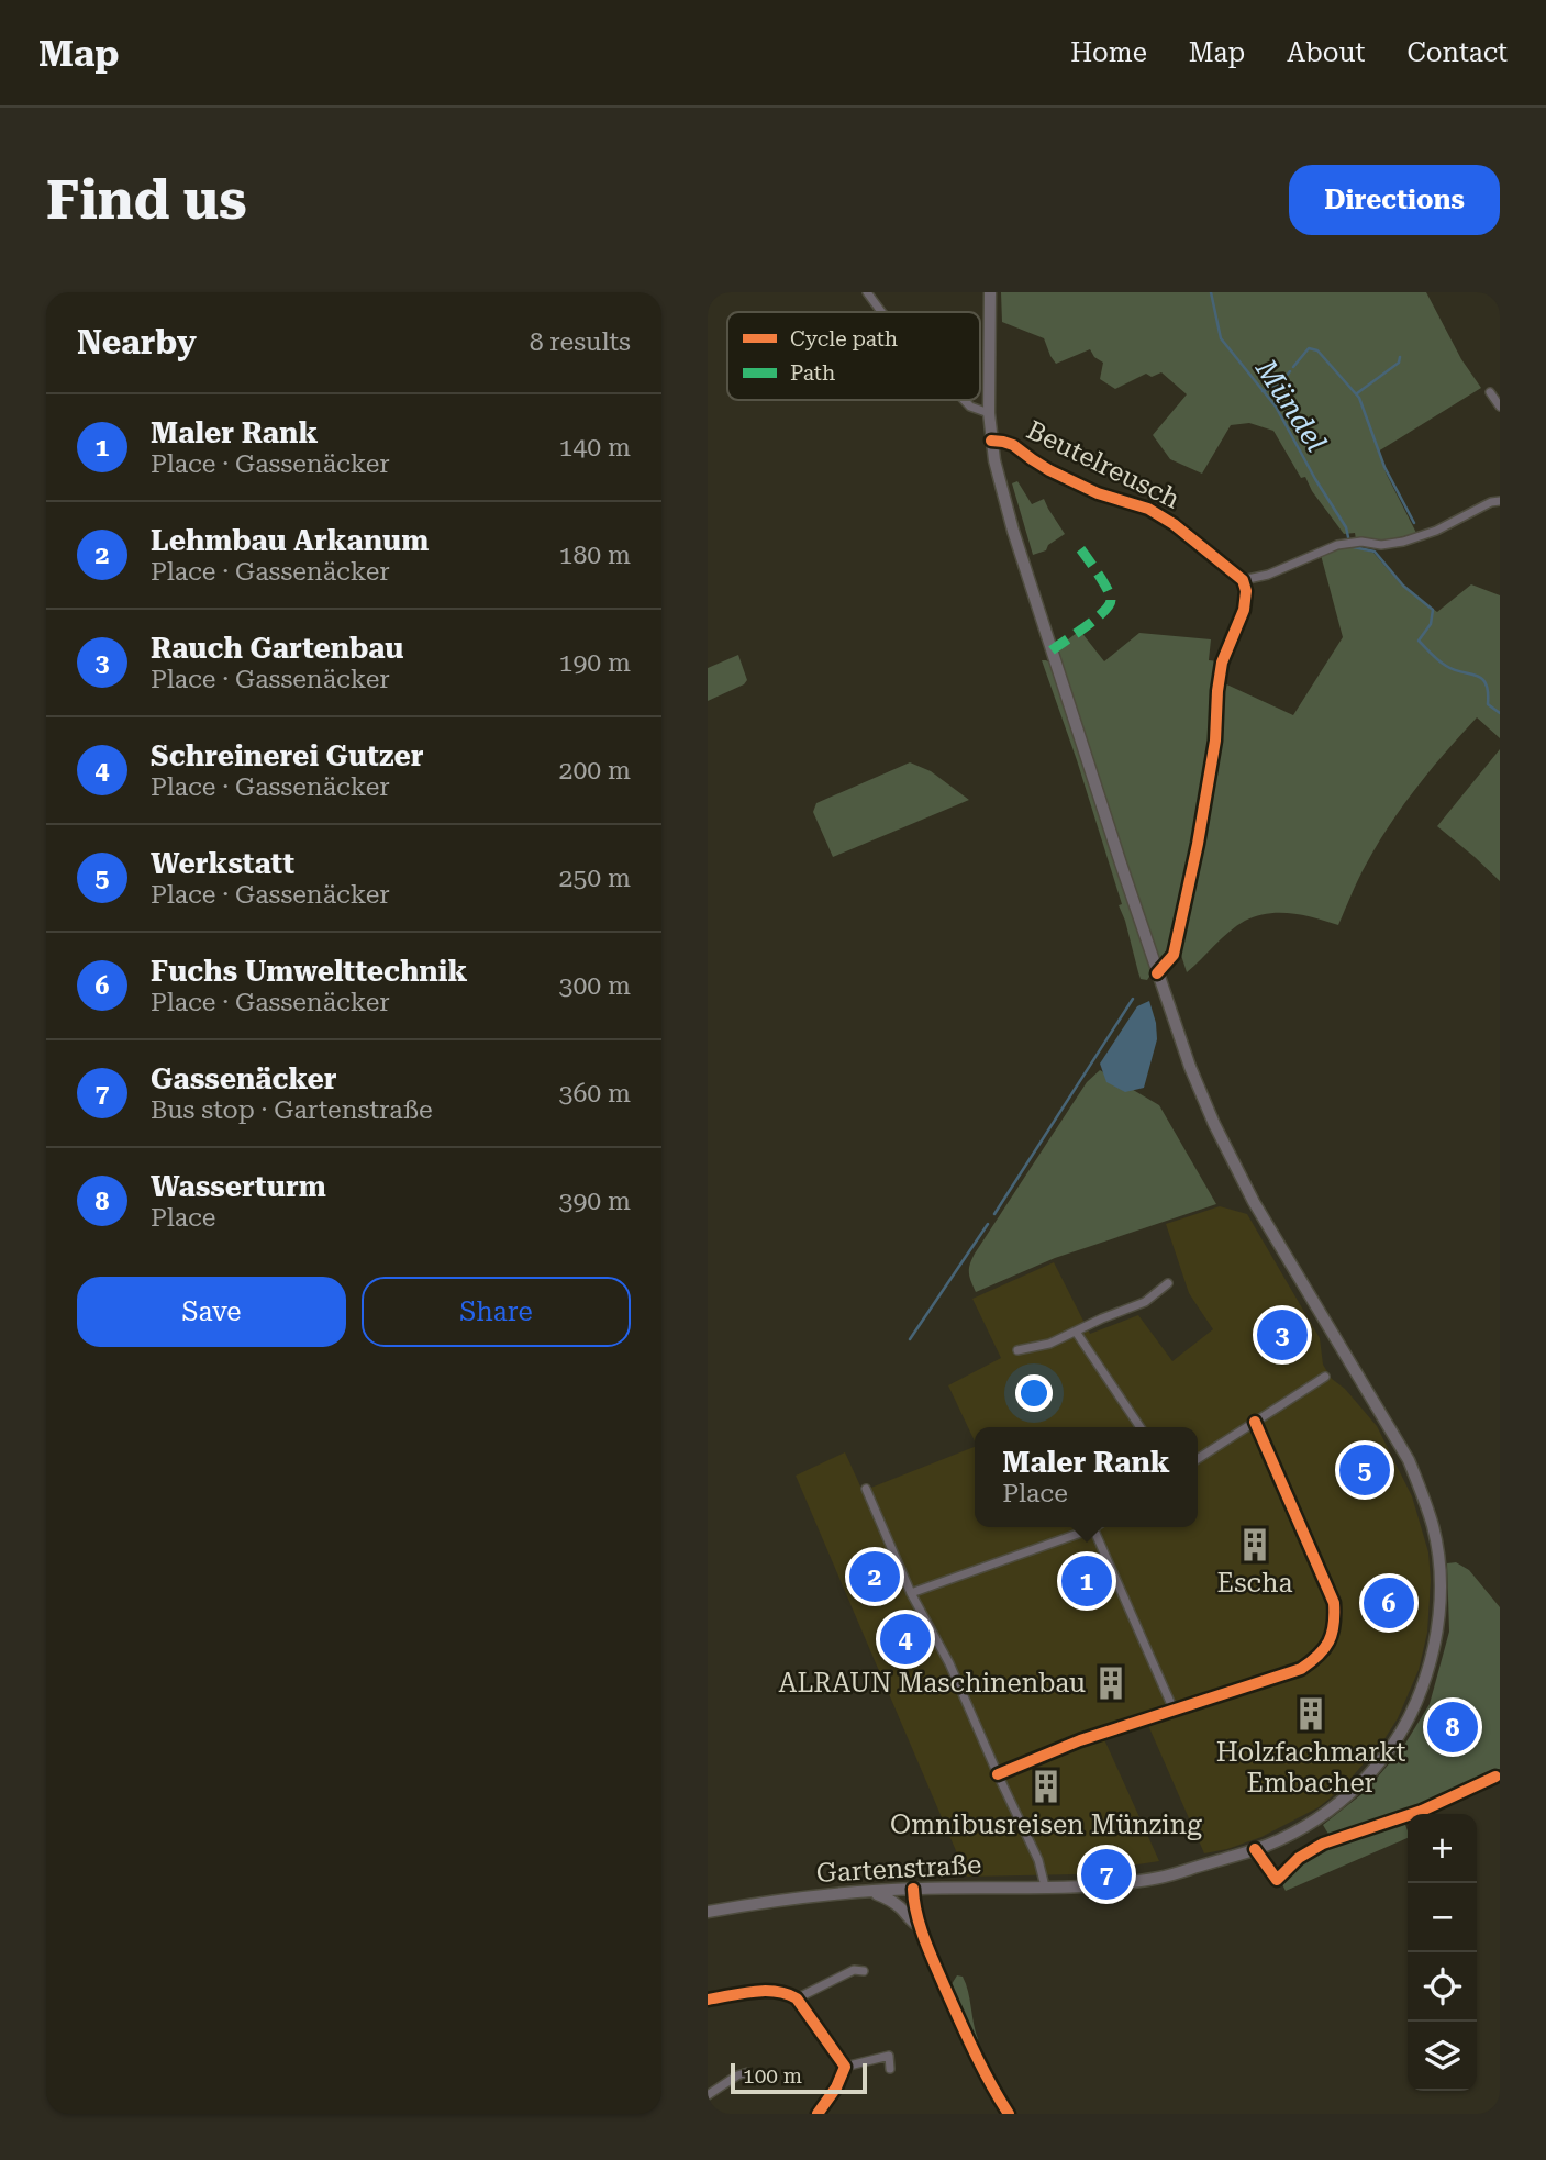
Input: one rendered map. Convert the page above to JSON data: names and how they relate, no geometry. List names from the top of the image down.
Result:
{
  "streets": {
    "main road": ["Gartenstraße"],
    "street": ["Beutelreusch"]
  },
  "crossings": [
    ["Beutelreusch", "Gartenstraße"]
  ],
  "water": ["Mündel"],
  "places": {
    "building": [
      "Escha",
      "ALRAUN Maschinenbau",
      "Holzfachmarkt Embacher",
      "Omnibusreisen Münzing"
    ]
  },
  "legend": ["Cycle path", "Path"],
  "scale_bar": "100 m",
  "page": {
    "header": "Map",
    "nav": [
      "Home",
      "Map",
      "About",
      "Contact"
    ],
    "buttons": [
      "Directions",
      ["Save", "Share"]
    ],
    "title": "Find us",
    "heading": ["Nearby", "8 results"],
    "list": [
      {
        "mark": "1",
        "name": "Maler Rank",
        "note": "Place · Gassenäcker",
        "value": "140 m"
      },
      {
        "mark": "2",
        "name": "Lehmbau Arkanum",
        "note": "Place · Gassenäcker",
        "value": "180 m"
      },
      {
        "mark": "3",
        "name": "Rauch Gartenbau",
        "note": "Place · Gassenäcker",
        "value": "190 m"
      },
      {
        "mark": "4",
        "name": "Schreinerei Gutzer",
        "note": "Place · Gassenäcker",
        "value": "200 m"
      },
      {
        "mark": "5",
        "name": "Werkstatt",
        "note": "Place · Gassenäcker",
        "value": "250 m"
      },
      {
        "mark": "6",
        "name": "Fuchs Umwelttechnik",
        "note": "Place · Gassenäcker",
        "value": "300 m"
      },
      {
        "mark": "7",
        "name": "Gassenäcker",
        "note": "Bus stop · Gartenstraße",
        "value": "360 m"
      },
      {
        "mark": "8",
        "name": "Wasserturm",
        "note": "Place",
        "value": "390 m"
      }
    ],
    "pins": [
      "3",
      "5",
      "2",
      "1",
      "6",
      "4",
      "8",
      "7"
    ],
    "popup": ["Maler Rank", "Place"],
    "map_buttons": ["+", "−"],
    "scale": "100 m"
  }
}
